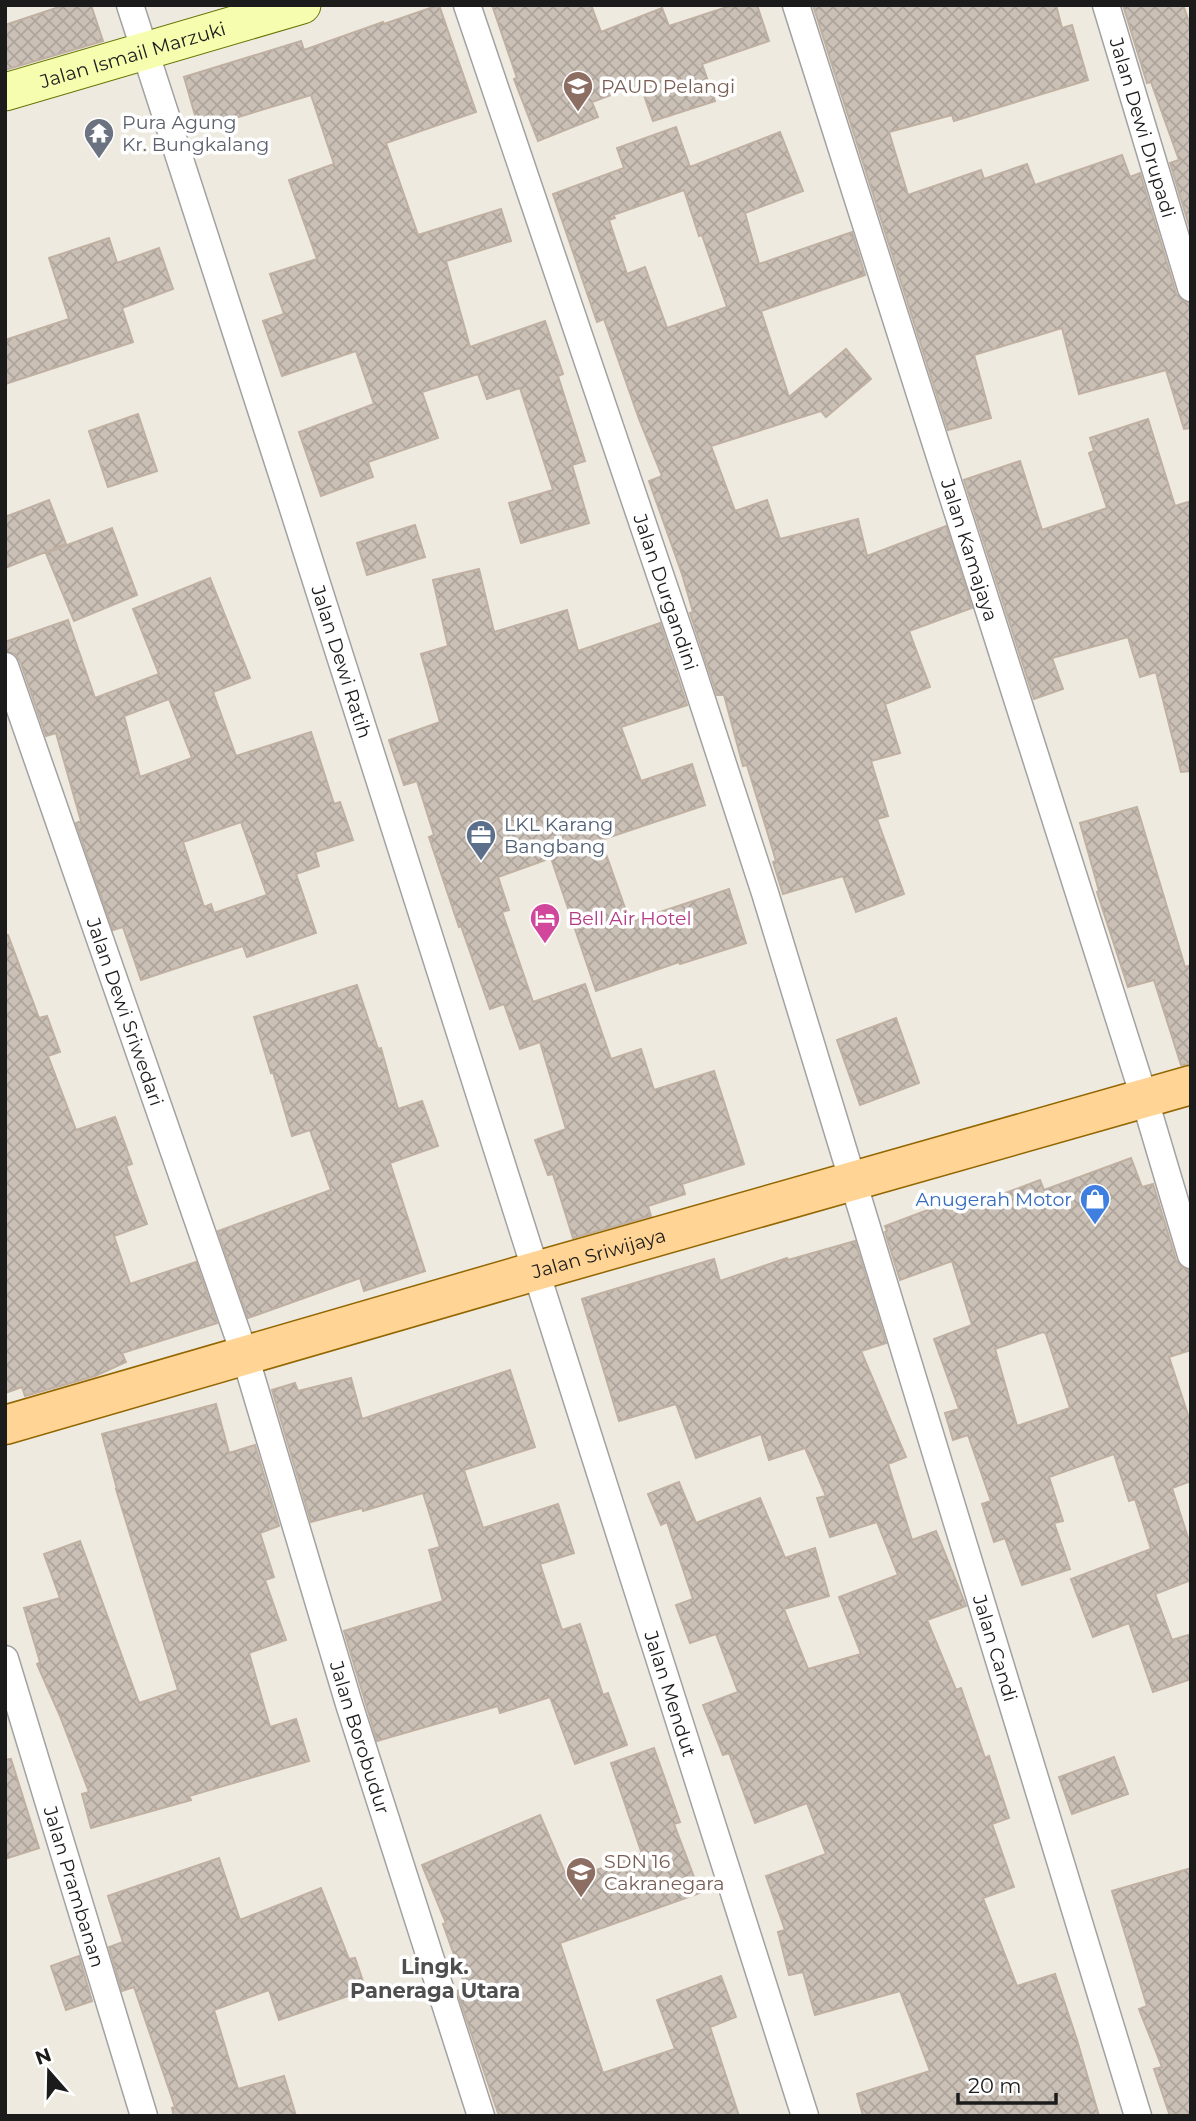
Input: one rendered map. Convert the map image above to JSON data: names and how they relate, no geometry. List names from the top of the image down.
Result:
{
  "streets": {
    "main road": ["Jalan Sriwijaya"],
    "street": [
      "Jalan Ismail Marzuki",
      "Jalan Dewi Drupadi",
      "Jalan Kamajaya",
      "Jalan Durgandini",
      "Jalan Dewi Ratih",
      "Jalan Dewi Sriwedari",
      "Jalan Candi",
      "Jalan Mendut",
      "Jalan Borobudur",
      "Jalan Prambanan"
    ]
  },
  "crossings": [
    ["Jalan Ismail Marzuki", "Jalan Dewi Ratih"],
    ["Jalan Kamajaya", "Jalan Sriwijaya"],
    ["Jalan Durgandini", "Jalan Sriwijaya"],
    ["Jalan Durgandini", "Jalan Candi"],
    ["Jalan Dewi Ratih", "Jalan Sriwijaya"],
    ["Jalan Dewi Ratih", "Jalan Mendut"],
    ["Jalan Dewi Sriwedari", "Jalan Sriwijaya"],
    ["Jalan Dewi Sriwedari", "Jalan Borobudur"],
    ["Jalan Sriwijaya", "Jalan Candi"],
    ["Jalan Sriwijaya", "Jalan Mendut"],
    ["Jalan Sriwijaya", "Jalan Borobudur"]
  ],
  "districts": ["Lingk. Paneraga Utara"],
  "places": {
    "school or university": ["PAUD Pelangi", "SDN 16 Cakranegara"],
    "temple": ["Pura Agung Kr. Bungkalang"],
    "office": ["LKL Karang Bangbang"],
    "hotel": ["Bell Air Hotel"],
    "shop": ["Anugerah Motor"]
  },
  "scale_bar": "20 m",
  "north": "top"
}
